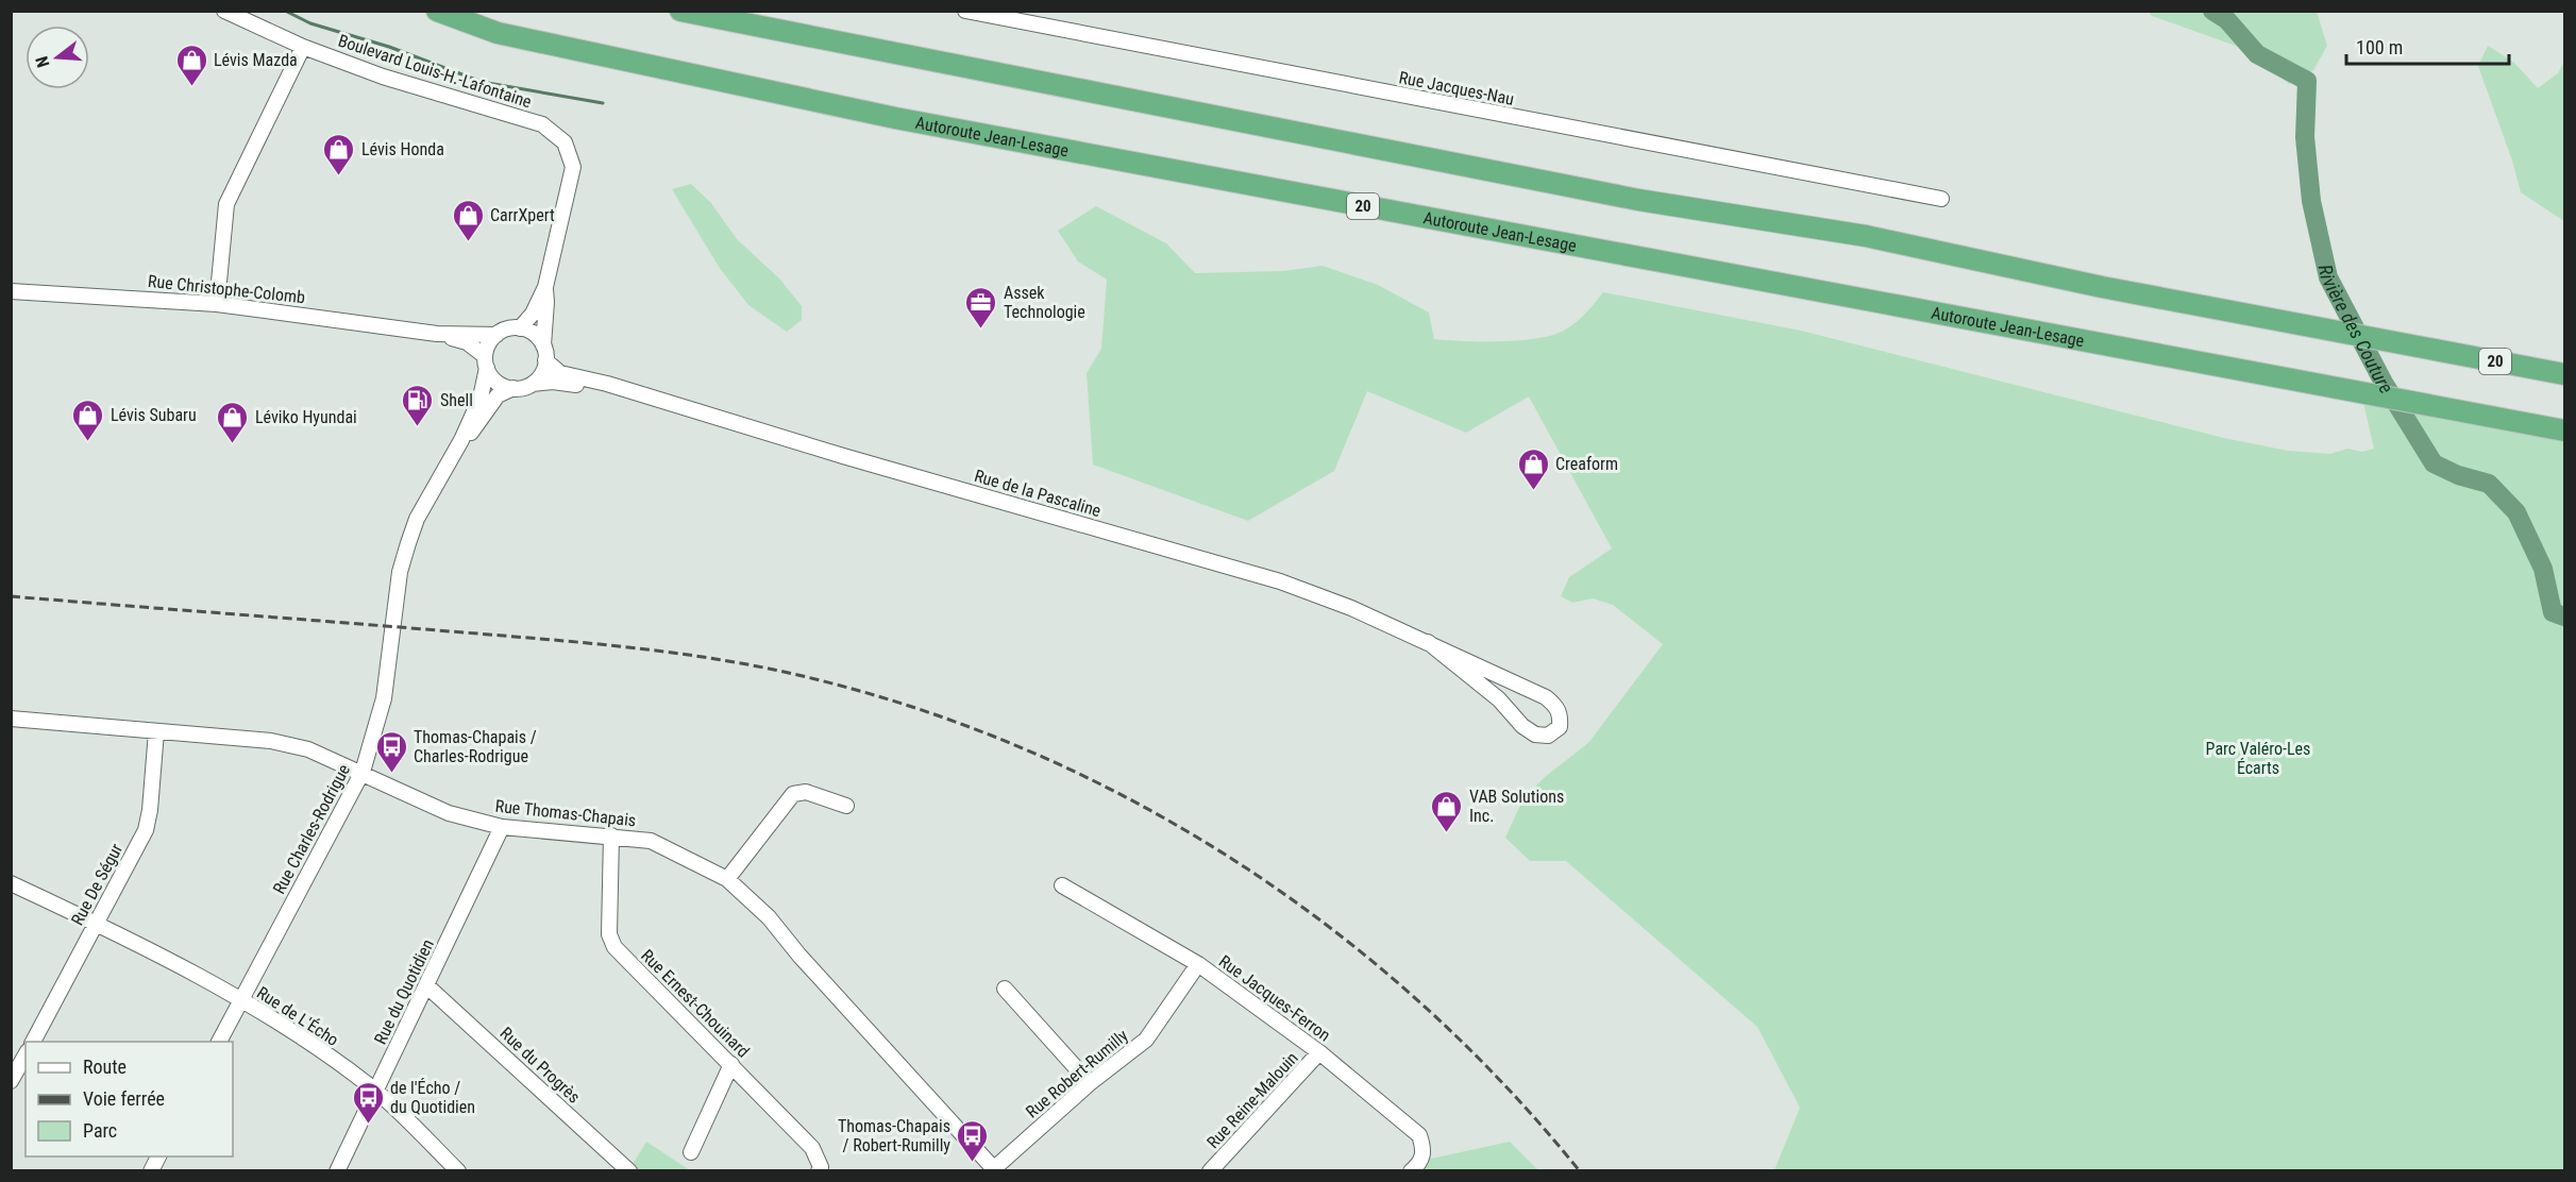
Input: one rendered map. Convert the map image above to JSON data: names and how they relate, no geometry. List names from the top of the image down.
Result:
{
  "streets": {
    "highway": ["Autoroute Jean-Lesage", "20"],
    "street": [
      "Boulevard Louis-H.-Lafontaine",
      "Rue Jacques-Nau",
      "Rue Christophe-Colomb",
      "Rue de la Pascaline",
      "Rue Thomas-Chapais",
      "Rue Charles-Rodrigue",
      "Rue De Ségur",
      "Rue du Quotidien",
      "Rue Jacques-Ferron",
      "Rue Ernest-Chouinard",
      "Rue de L'Écho",
      "Rue du Progrès",
      "Rue Robert-Rumilly",
      "Rue Reine-Malouin"
    ]
  },
  "crossings": [
    ["Boulevard Louis-H.-Lafontaine", "Rue Christophe-Colomb"],
    ["Boulevard Louis-H.-Lafontaine", "Rue de la Pascaline"],
    ["Boulevard Louis-H.-Lafontaine", "Rue Charles-Rodrigue"],
    ["Rue Christophe-Colomb", "Rue de la Pascaline"],
    ["Rue Christophe-Colomb", "Rue Charles-Rodrigue"],
    ["Rue de la Pascaline", "Rue Charles-Rodrigue"],
    ["Rue Thomas-Chapais", "Rue Charles-Rodrigue"],
    ["Rue Thomas-Chapais", "Rue De Ségur"],
    ["Rue Thomas-Chapais", "Rue du Quotidien"],
    ["Rue Thomas-Chapais", "Rue Ernest-Chouinard"],
    ["Rue Thomas-Chapais", "Rue Robert-Rumilly"],
    ["Rue Charles-Rodrigue", "Rue de L'Écho"],
    ["Rue De Ségur", "Rue de L'Écho"],
    ["Rue du Quotidien", "Rue de L'Écho"],
    ["Rue du Quotidien", "Rue du Progrès"],
    ["Rue Jacques-Ferron", "Rue Robert-Rumilly"],
    ["Rue Jacques-Ferron", "Rue Reine-Malouin"]
  ],
  "water": ["Rivière des Couture"],
  "parks": ["Parc Valéro-Les Écarts"],
  "places": {
    "shop": [
      "Lévis Mazda",
      "Lévis Honda",
      "CarrXpert",
      "Lévis Subaru",
      "Léviko Hyundai",
      "Creaform",
      "VAB Solutions Inc."
    ],
    "office": ["Assek Technologie"],
    "fuel station": ["Shell"],
    "bus stop": ["Thomas-Chapais / Charles-Rodrigue", "de l'Écho / du Quotidien", "Thomas-Chapais / Robert-Rumilly"]
  },
  "legend": ["Route", "Voie ferrée", "Parc"],
  "scale_bar": "100 m",
  "north": "left"
}
